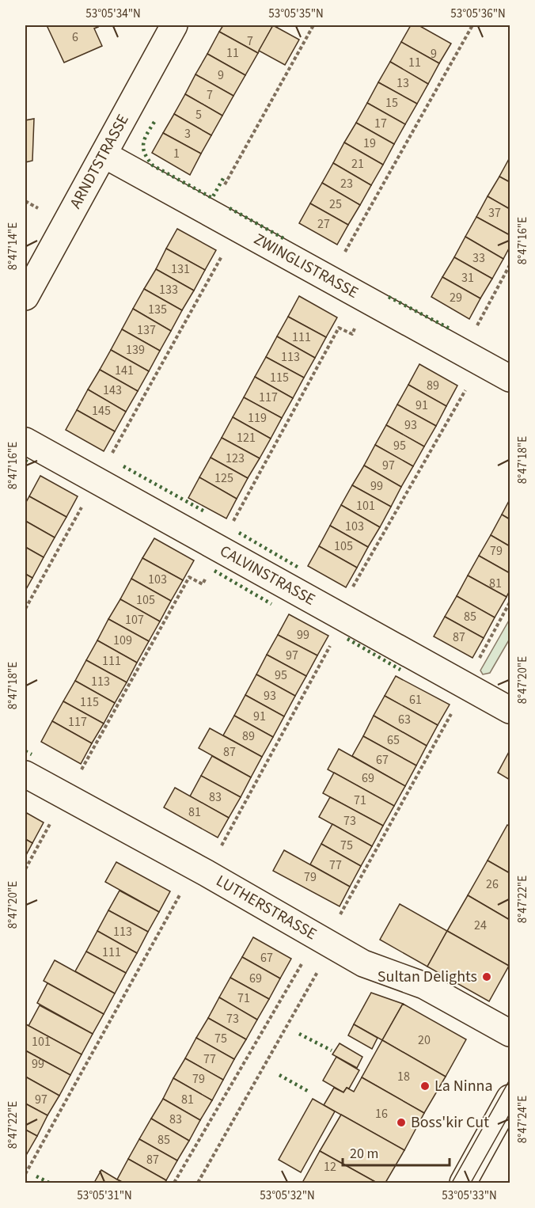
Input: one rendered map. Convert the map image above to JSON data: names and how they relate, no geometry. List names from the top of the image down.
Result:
{
  "streets": {
    "street": [
      "ARNDTSTRASSE",
      "ZWINGLISTRASSE",
      "CALVINSTRASSE",
      "LUTHERSTRASSE"
    ]
  },
  "crossings": [
    ["ARNDTSTRASSE", "ZWINGLISTRASSE"]
  ],
  "places": ["Sultan Delights", "La Ninna", "Boss'kir Cut"],
  "house_numbers": [
    "6",
    "7",
    "11",
    "9",
    "11",
    "9",
    "13",
    "7",
    "15",
    "5",
    "17",
    "3",
    "19",
    "1",
    "21",
    "23",
    "25",
    "37",
    "27",
    "33",
    "131",
    "31",
    "133",
    "29",
    "135",
    "137",
    "111",
    "139",
    "113",
    "141",
    "115",
    "89",
    "143",
    "117",
    "91",
    "145",
    "119",
    "93",
    "121",
    "95",
    "123",
    "97",
    "125",
    "99",
    "101",
    "103",
    "105",
    "79",
    "103",
    "81",
    "105",
    "85",
    "107",
    "99",
    "87",
    "109",
    "97",
    "111",
    "95",
    "113",
    "93",
    "61",
    "115",
    "91",
    "63",
    "117",
    "89",
    "65",
    "87",
    "67",
    "69",
    "83",
    "71",
    "81",
    "73",
    "75",
    "77",
    "79",
    "26",
    "24",
    "113",
    "111",
    "67",
    "69",
    "71",
    "73",
    "75",
    "20",
    "101",
    "77",
    "99",
    "18",
    "79",
    "97",
    "81",
    "16",
    "83",
    "85",
    "87",
    "12"
  ],
  "scale_bar": "20 m",
  "coordinates": [
    "53°05'34\"N",
    "53°05'35\"N",
    "53°05'36\"N",
    "8°47'16\"E",
    "8°47'14\"E",
    "8°47'18\"E",
    "8°47'20\"E",
    "8°47'22\"E",
    "8°47'24\"E",
    "53°05'31\"N",
    "53°05'32\"N",
    "53°05'33\"N"
  ]
}
